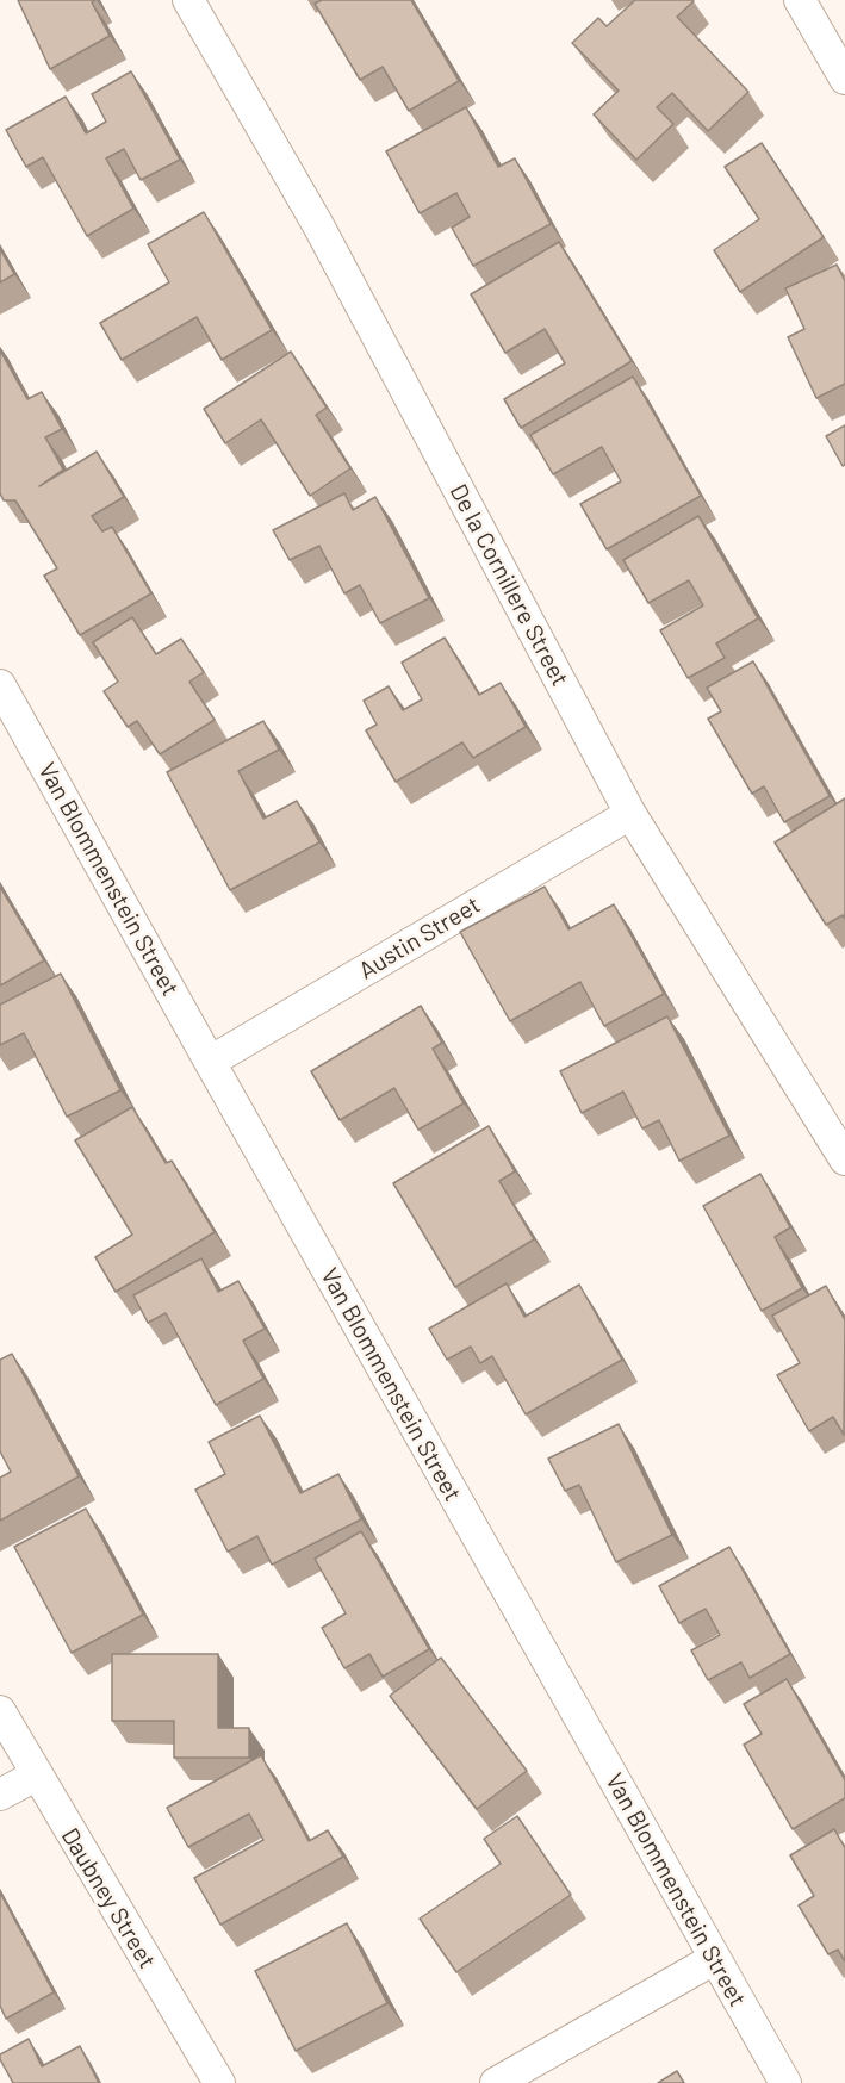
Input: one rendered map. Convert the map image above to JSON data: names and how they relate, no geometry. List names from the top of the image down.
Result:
{
  "streets": {
    "street": [
      "De la Cornillere Street",
      "Van Blommenstein Street",
      "Austin Street",
      "Daubney Street"
    ]
  },
  "crossings": [
    ["De la Cornillere Street", "Austin Street"],
    ["Van Blommenstein Street", "Austin Street"]
  ]
}
